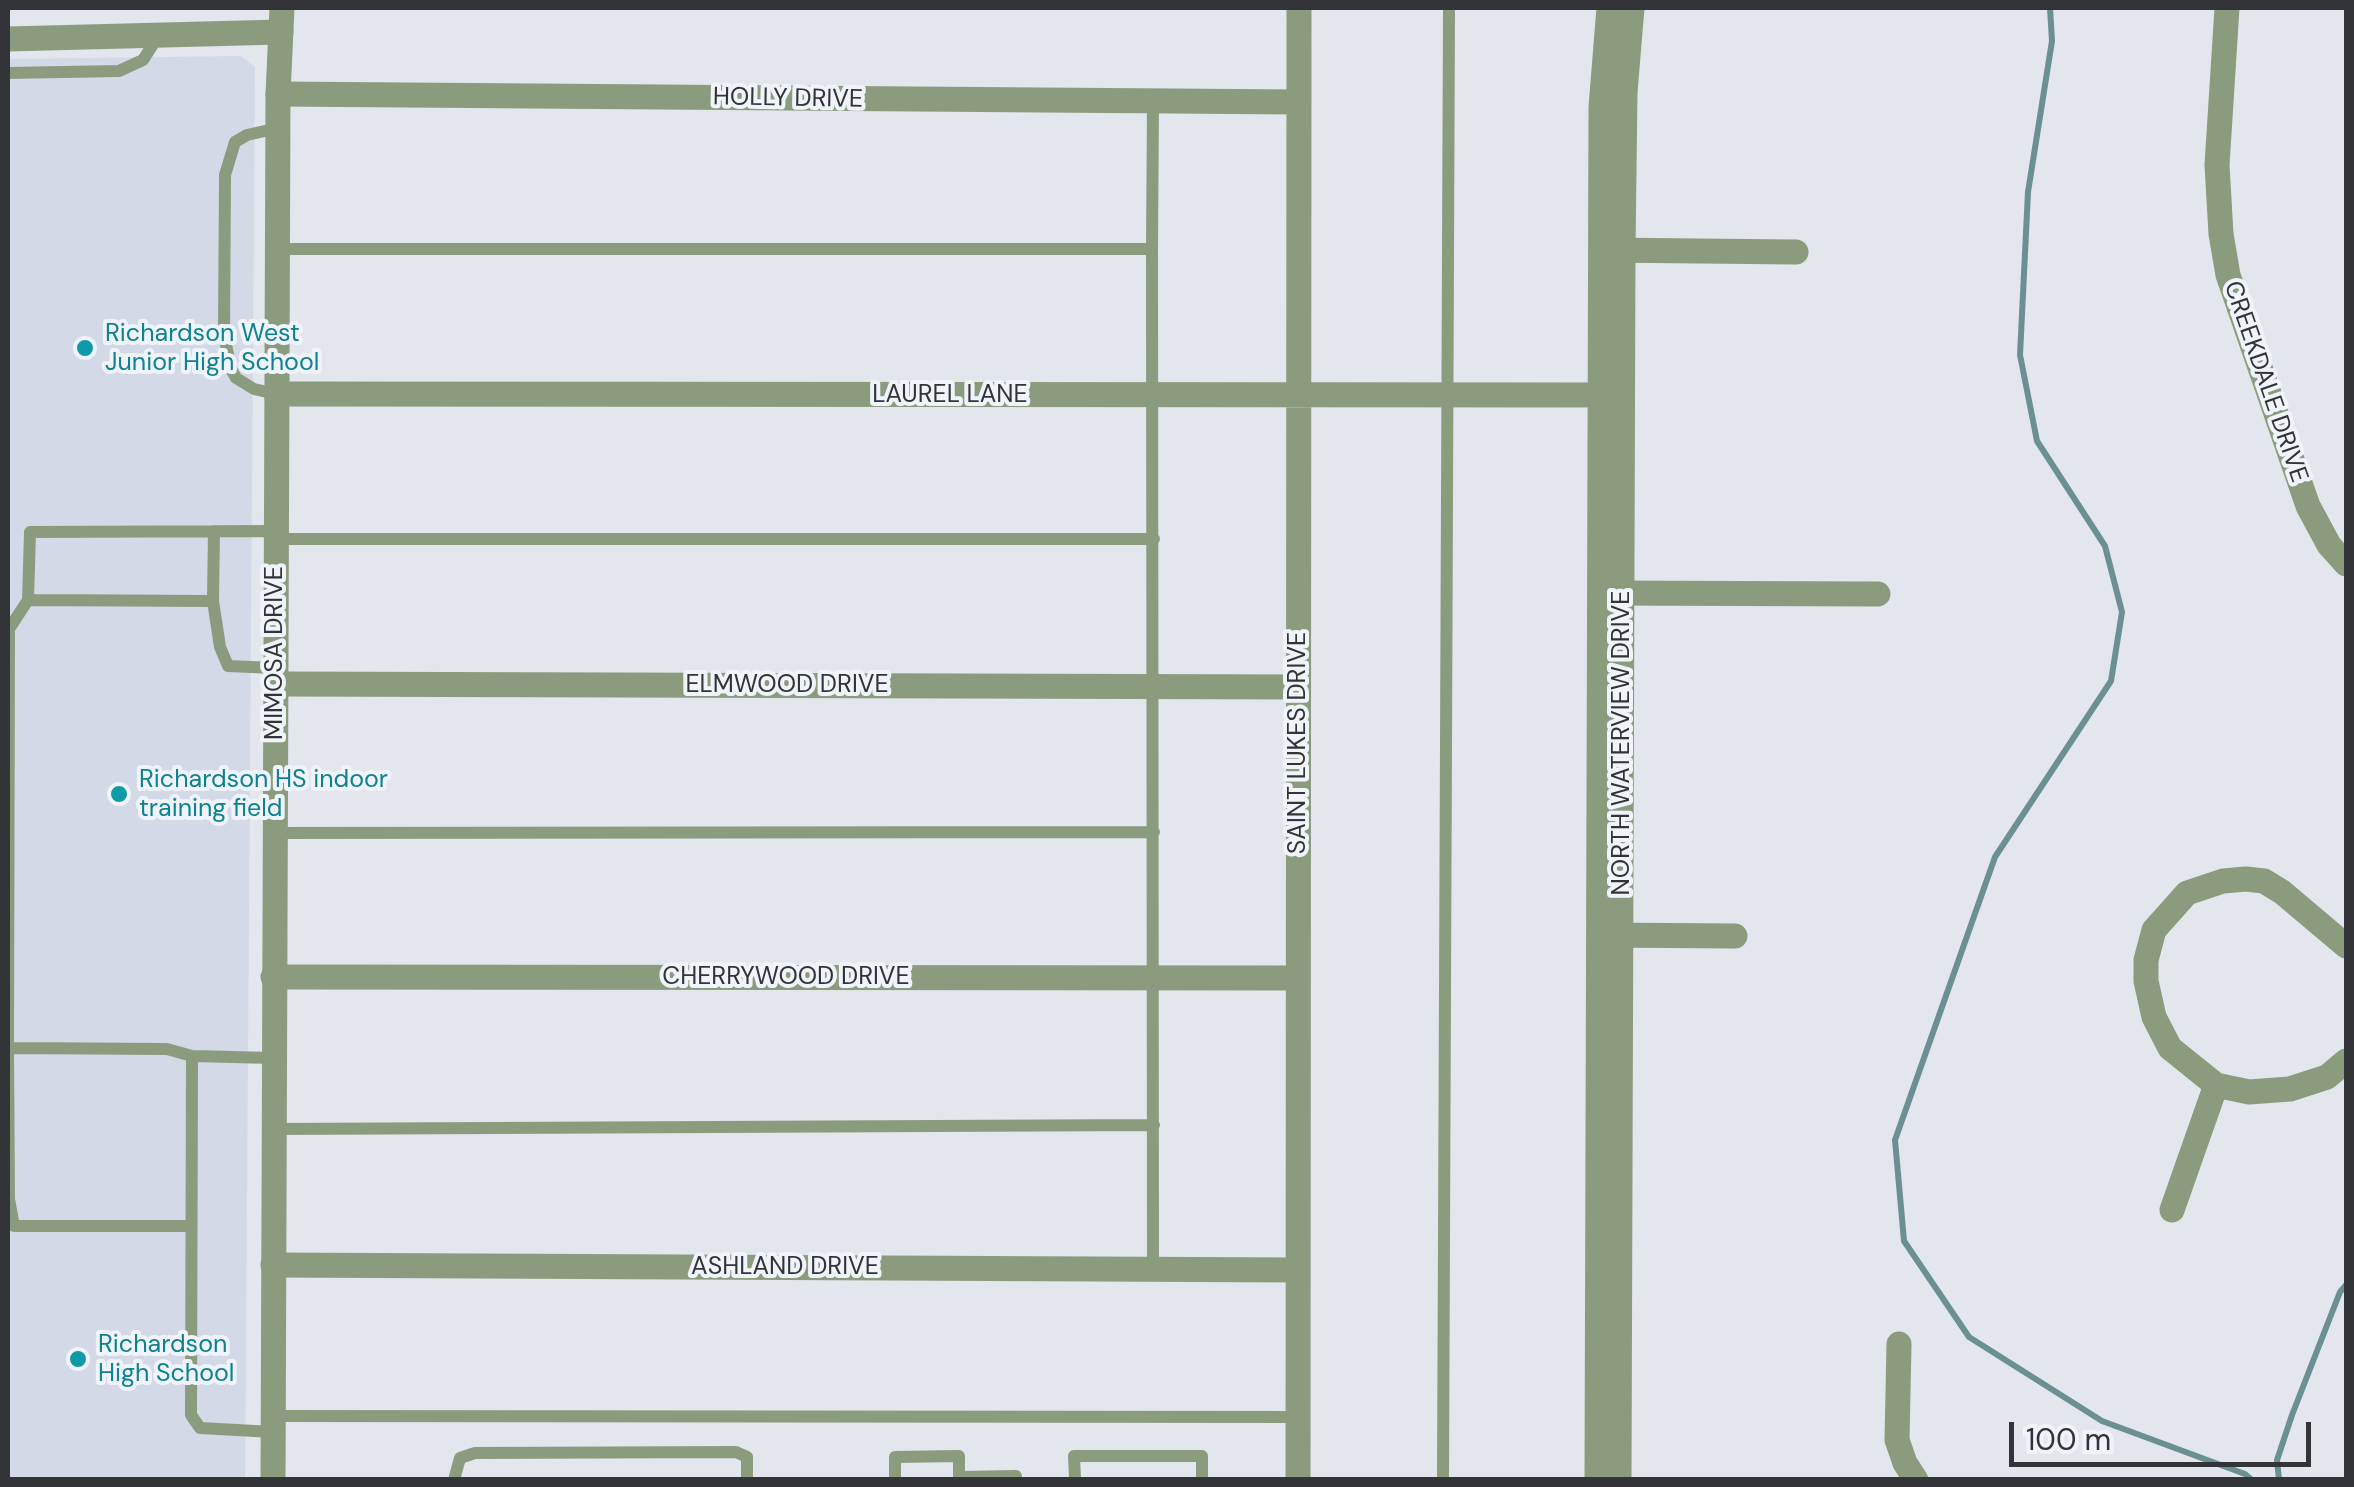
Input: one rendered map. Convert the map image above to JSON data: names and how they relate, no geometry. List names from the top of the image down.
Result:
{
  "streets": {
    "street": [
      "HOLLY DRIVE",
      "CREEKDALE DRIVE",
      "LAUREL LANE",
      "MIMOSA DRIVE",
      "ELMWOOD DRIVE",
      "SAINT LUKES DRIVE",
      "NORTH WATERVIEW DRIVE",
      "CHERRYWOOD DRIVE",
      "ASHLAND DRIVE"
    ]
  },
  "crossings": [
    ["HOLLY DRIVE", "MIMOSA DRIVE"],
    ["HOLLY DRIVE", "SAINT LUKES DRIVE"],
    ["LAUREL LANE", "MIMOSA DRIVE"],
    ["LAUREL LANE", "SAINT LUKES DRIVE"],
    ["LAUREL LANE", "NORTH WATERVIEW DRIVE"],
    ["MIMOSA DRIVE", "ELMWOOD DRIVE"],
    ["MIMOSA DRIVE", "CHERRYWOOD DRIVE"],
    ["MIMOSA DRIVE", "ASHLAND DRIVE"],
    ["ELMWOOD DRIVE", "SAINT LUKES DRIVE"],
    ["SAINT LUKES DRIVE", "CHERRYWOOD DRIVE"],
    ["SAINT LUKES DRIVE", "ASHLAND DRIVE"]
  ],
  "places": ["Richardson West Junior High School", "Richardson HS indoor training field", "Richardson High School"],
  "scale_bar": "100 m"
}
